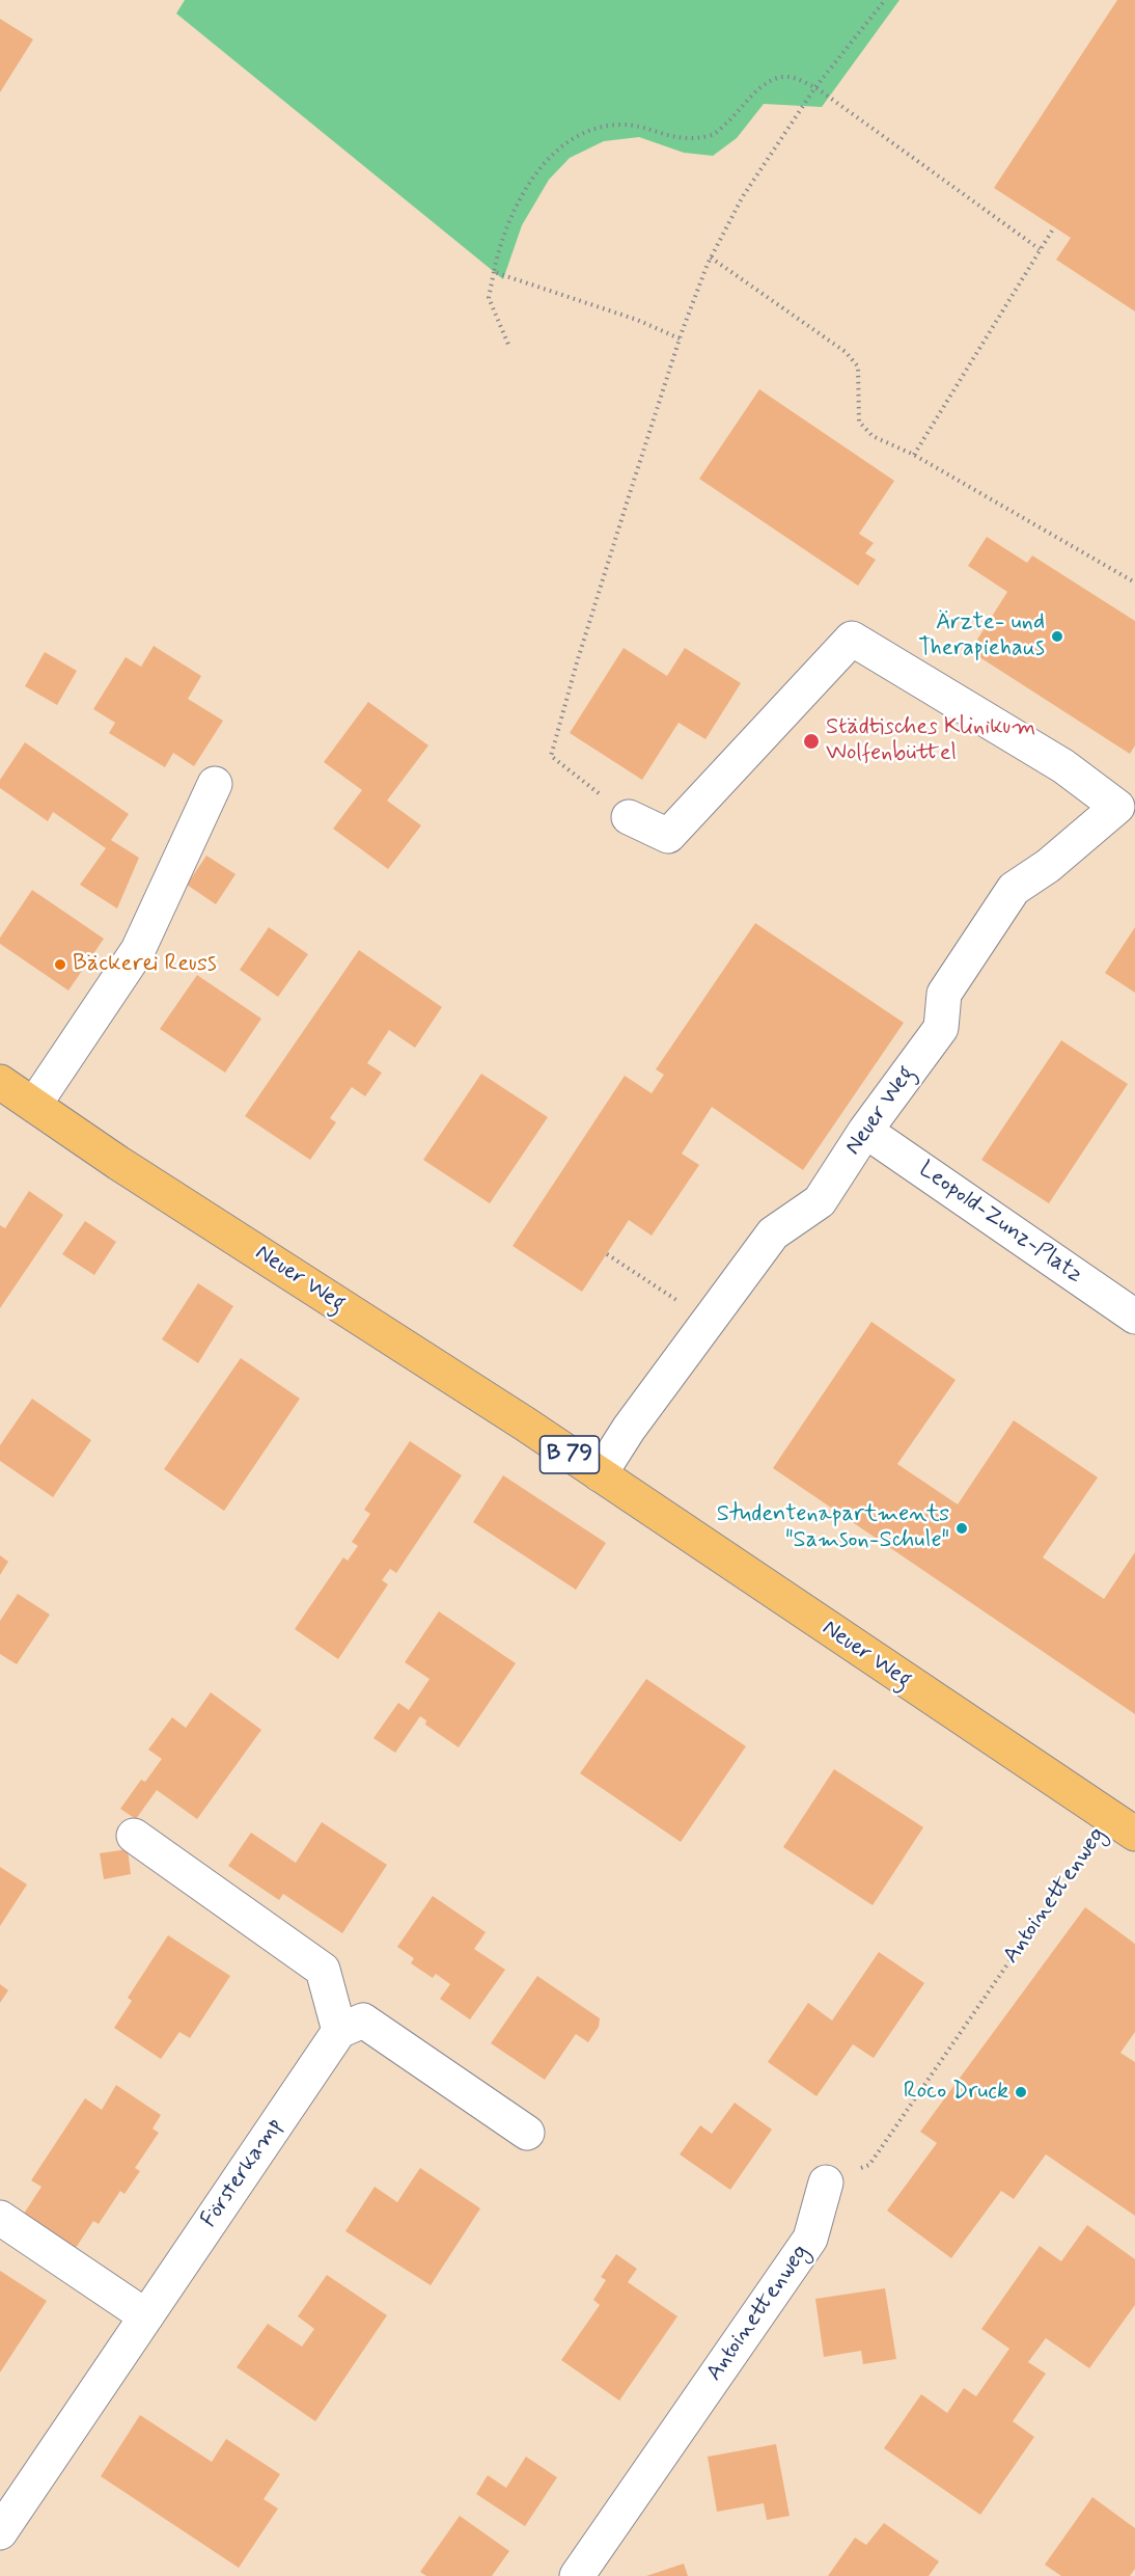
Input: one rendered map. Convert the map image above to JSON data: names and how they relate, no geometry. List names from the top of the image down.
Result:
{
  "streets": {
    "main road": ["Neuer Weg", "B 79"],
    "street": ["Leopold-Zunz-Platz", "Antoinettenweg", "Försterkamp"]
  },
  "crossings": [
    ["Neuer Weg", "Leopold-Zunz-Platz"],
    ["Neuer Weg", "Antoinettenweg"]
  ],
  "places": [
    "Ärzte- und Therapiehaus",
    "Städtisches Klinikum Wolfenbüttel",
    "Bäckerei Reuss",
    "Studentenapartments \"Samson-Schule\"",
    "Roco Druck"
  ]
}
